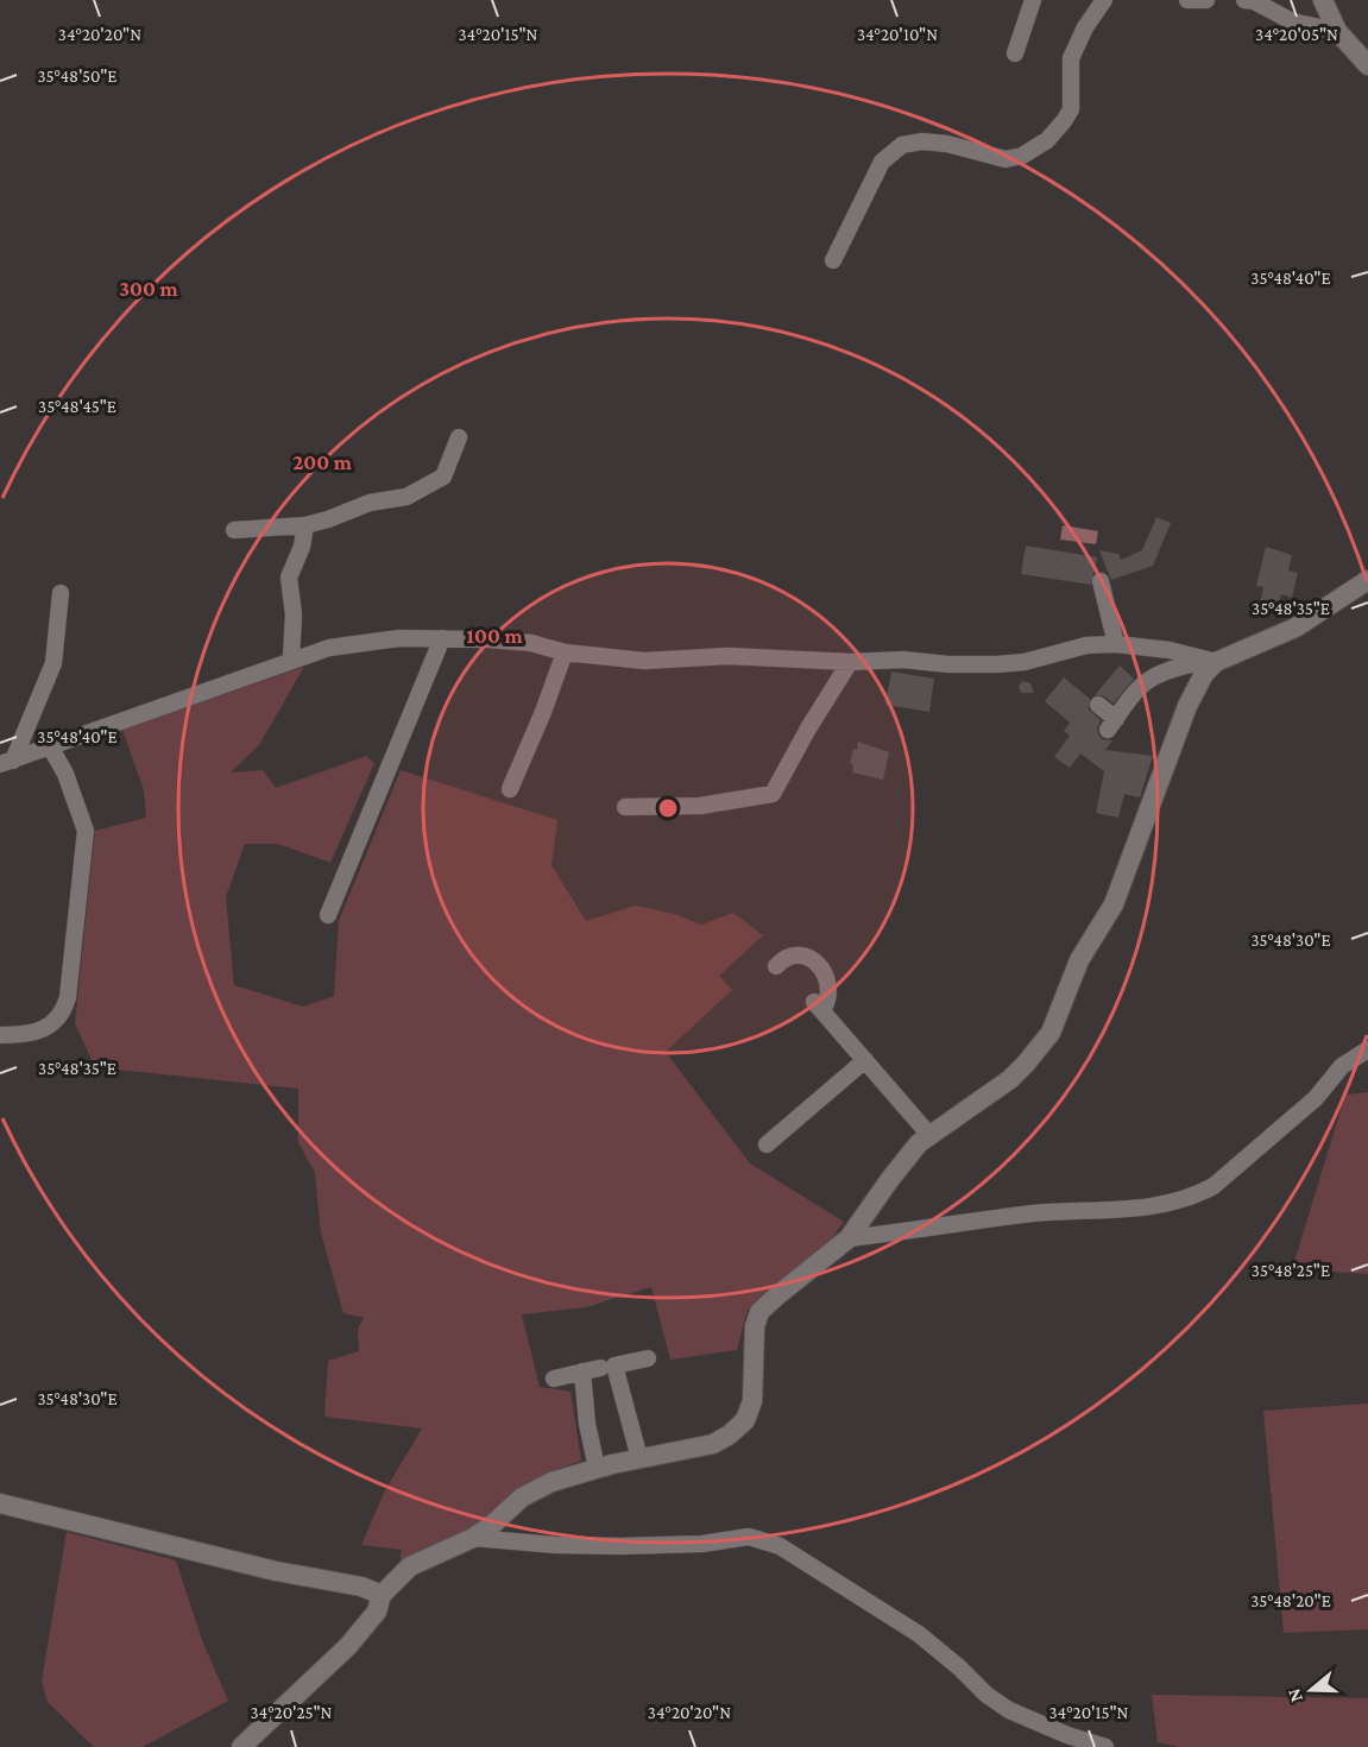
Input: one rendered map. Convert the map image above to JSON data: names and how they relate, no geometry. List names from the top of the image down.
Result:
{
  "north": "left",
  "coordinates": [
    "34°20'05\"N",
    "34°20'20\"N",
    "34°20'15\"N",
    "34°20'10\"N",
    "35°48'50\"E",
    "35°48'40\"E",
    "35°48'45\"E",
    "35°48'35\"E",
    "35°48'30\"E",
    "35°48'25\"E",
    "35°48'20\"E",
    "34°20'25\"N"
  ],
  "rings": ["300 m", "200 m", "100 m"]
}
